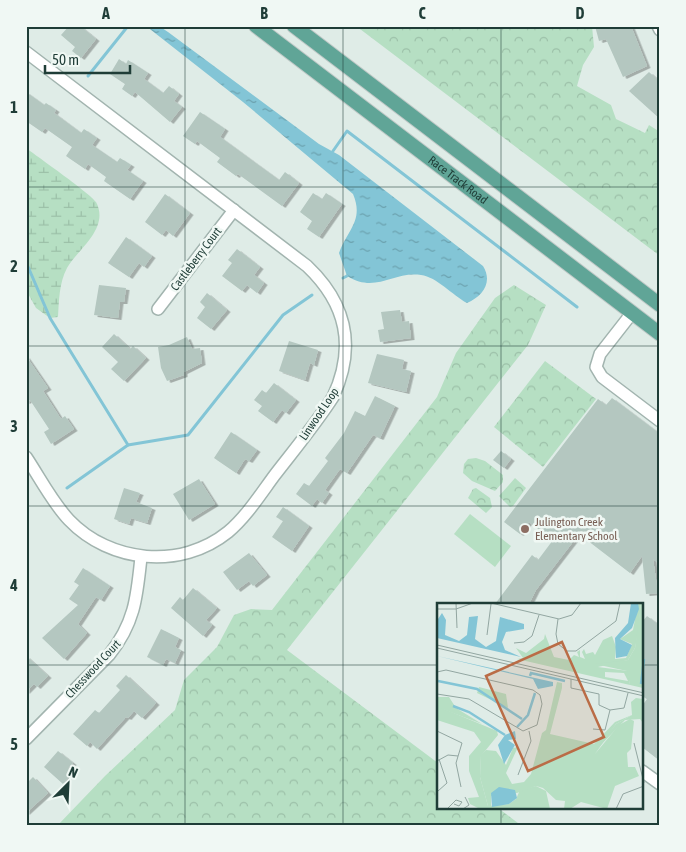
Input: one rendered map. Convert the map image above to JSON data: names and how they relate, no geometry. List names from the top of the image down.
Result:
{
  "streets": {
    "main road": ["Race Track Road"],
    "street": ["Castleberry Court", "Linwood Loop", "Chesswood Court"]
  },
  "crossings": [
    ["Castleberry Court", "Linwood Loop"],
    ["Linwood Loop", "Chesswood Court"]
  ],
  "places": ["Julington Creek Elementary School"],
  "scale_bar": "50 m",
  "north": "top right",
  "grid": {
    "columns": [
      "A",
      "B",
      "C",
      "D"
    ],
    "rows": [
      "1",
      "2",
      "3",
      "4",
      "5"
    ]
  }
}
